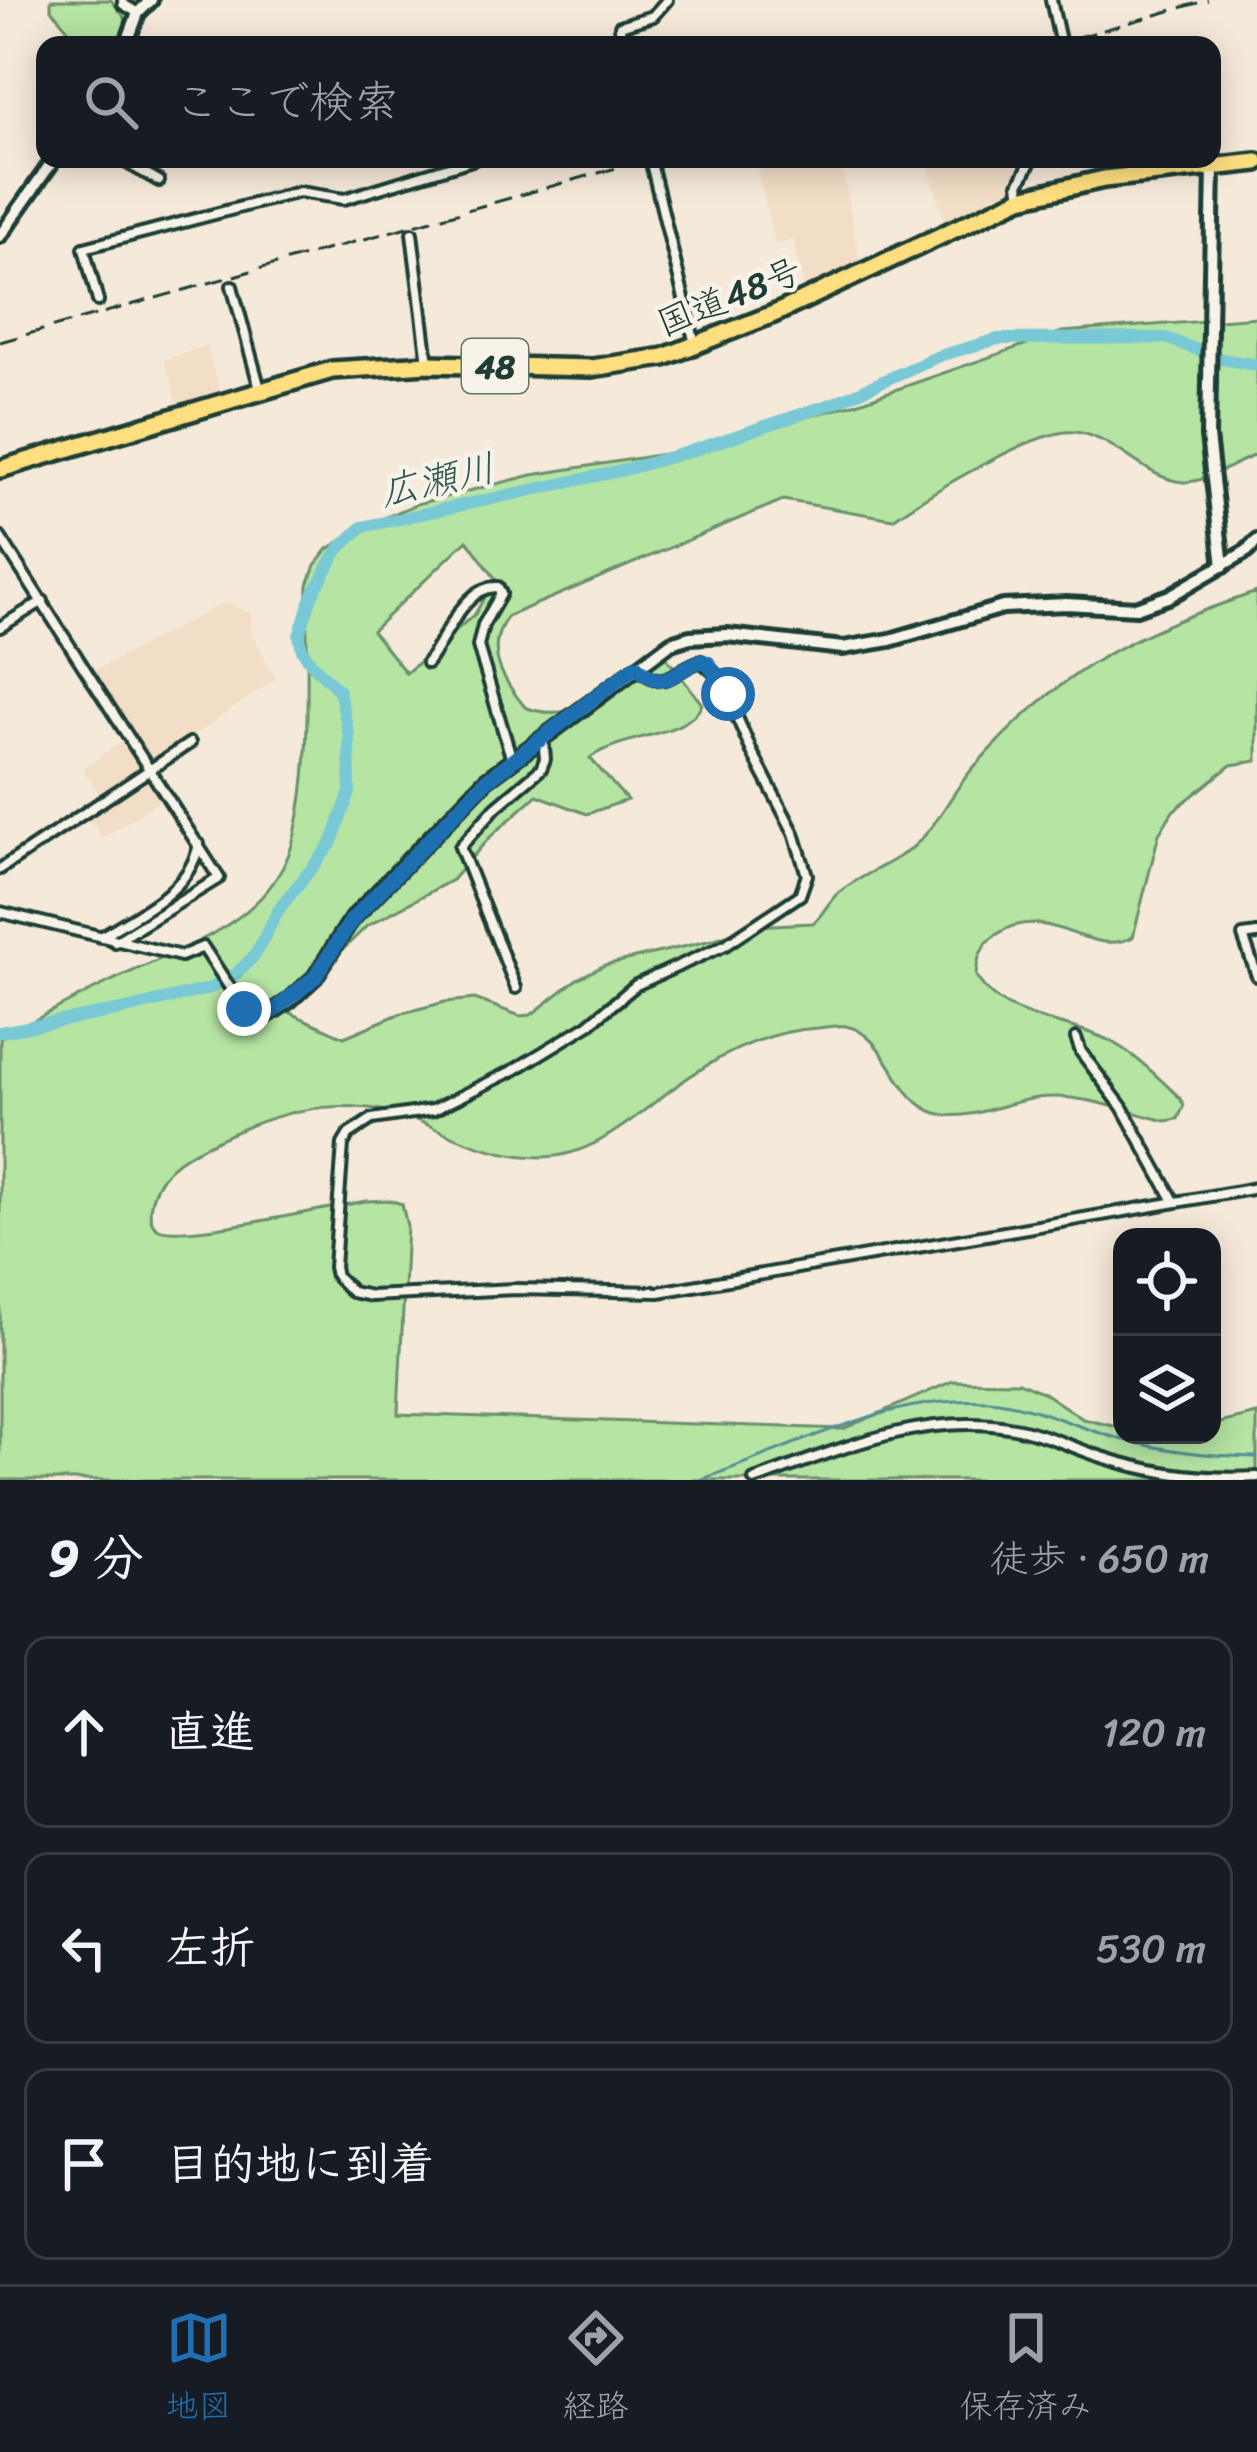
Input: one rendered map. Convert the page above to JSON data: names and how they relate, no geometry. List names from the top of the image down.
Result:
{
  "streets": {
    "highway": ["国道48号", "48"]
  },
  "water": ["広瀬川"],
  "page": {
    "search": "ここで検索",
    "heading": ["9 分", "徒歩 · 650 m"],
    "list": [
      ["直進", "120 m"],
      ["左折", "530 m"],
      "目的地に到着"
    ],
    "nav": ["地図", "経路", "保存済み"]
  }
}
